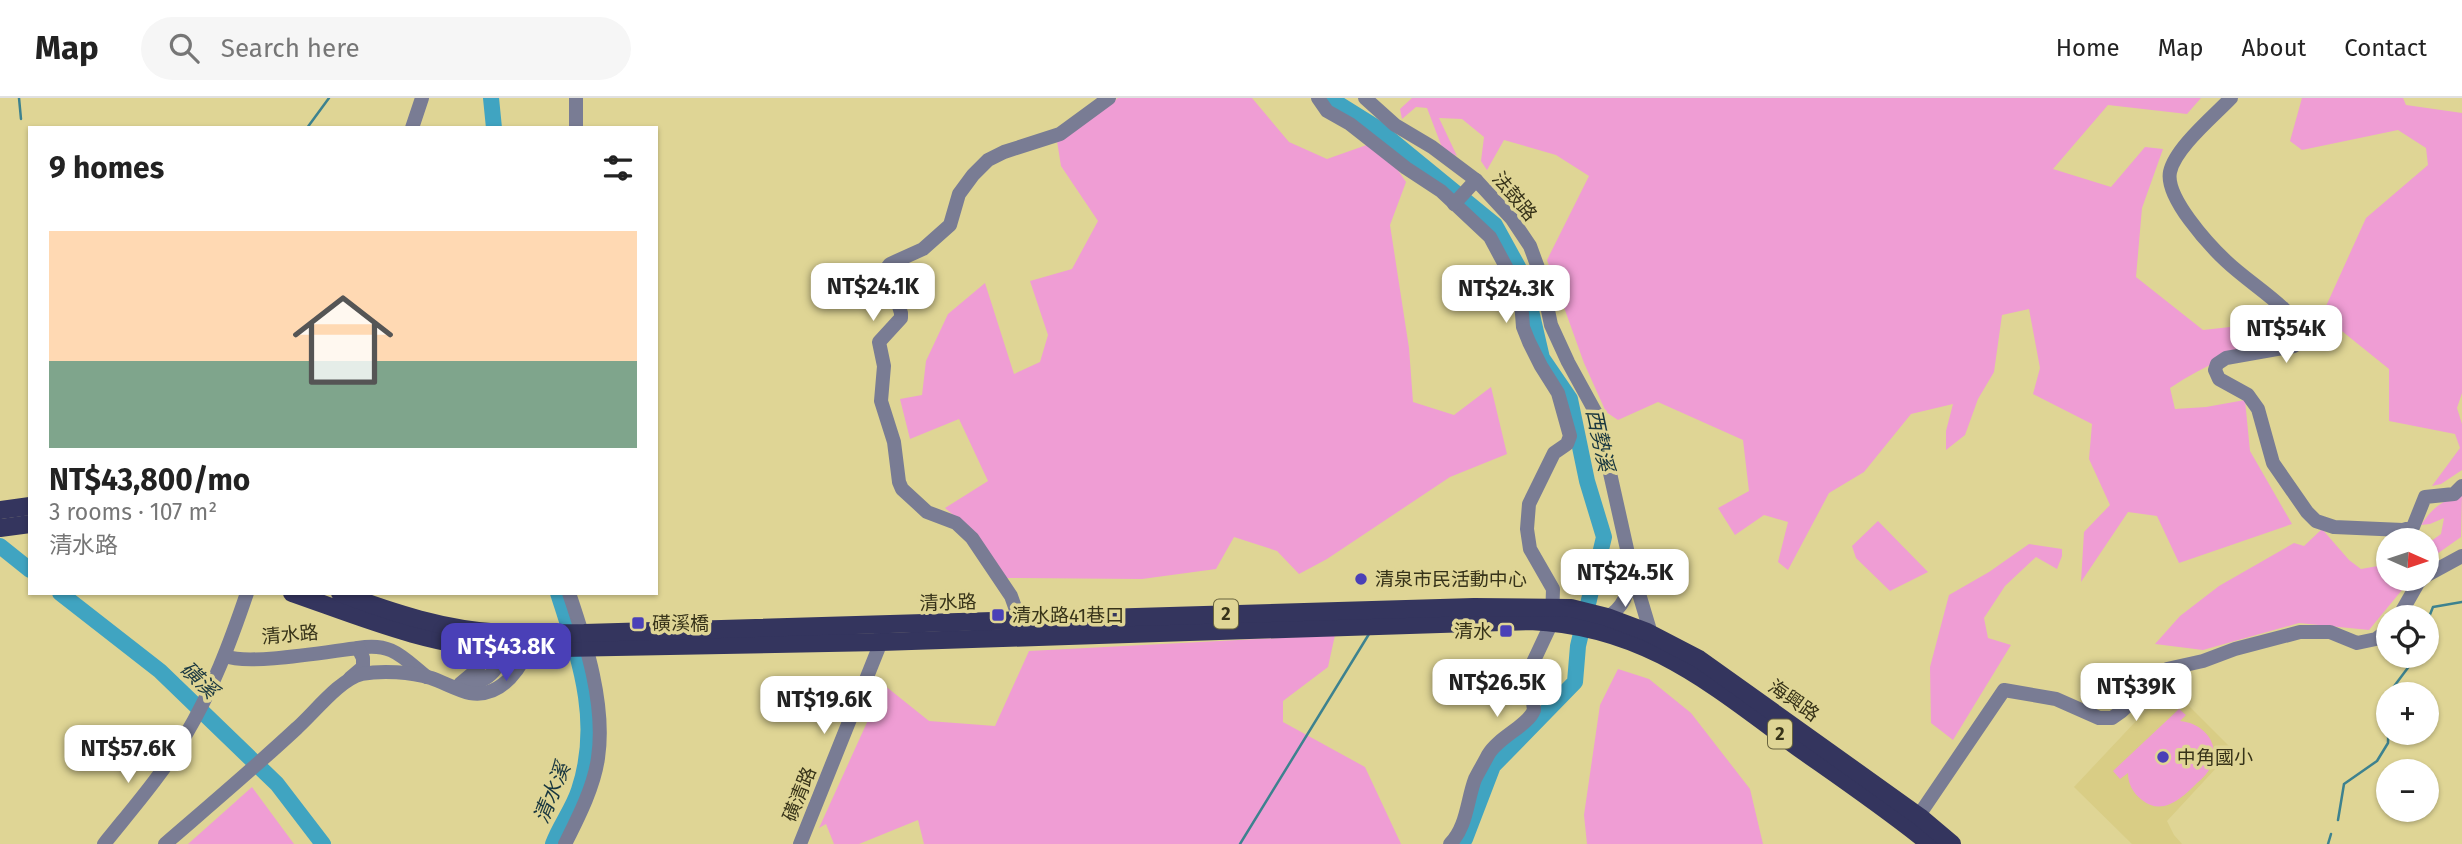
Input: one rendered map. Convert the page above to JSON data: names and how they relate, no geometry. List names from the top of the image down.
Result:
{
  "streets": {
    "main road": ["清水路", "2", "海興路"],
    "street": ["法鼓路", "磺清路"]
  },
  "crossings": [
    ["法鼓路", "海興路"],
    ["清水路", "2"],
    ["清水路", "磺清路"],
    ["2", "海興路"]
  ],
  "water": ["西勢溪", "磺溪", "清水溪"],
  "places": {
    "other": ["清泉市民活動中心", "中角國小"],
    "transit": ["清水路41巷口", "磺溪橋", "清水"]
  },
  "north": "right",
  "page": {
    "header": "Map",
    "search": "Search here",
    "nav": [
      "Home",
      "Map",
      "About",
      "Contact"
    ],
    "heading": "9 homes",
    "list": [
      {
        "name": "NT$43,800/mo",
        "note": "3 rooms · 107 m² · 清水路"
      }
    ],
    "price": [
      "NT$24.1K",
      "NT$24.3K",
      "NT$54K",
      "NT$24.5K",
      "NT$43.8K",
      "NT$26.5K",
      "NT$39K",
      "NT$19.6K",
      "NT$57.6K"
    ],
    "map_buttons": ["+", "−"]
  }
}
